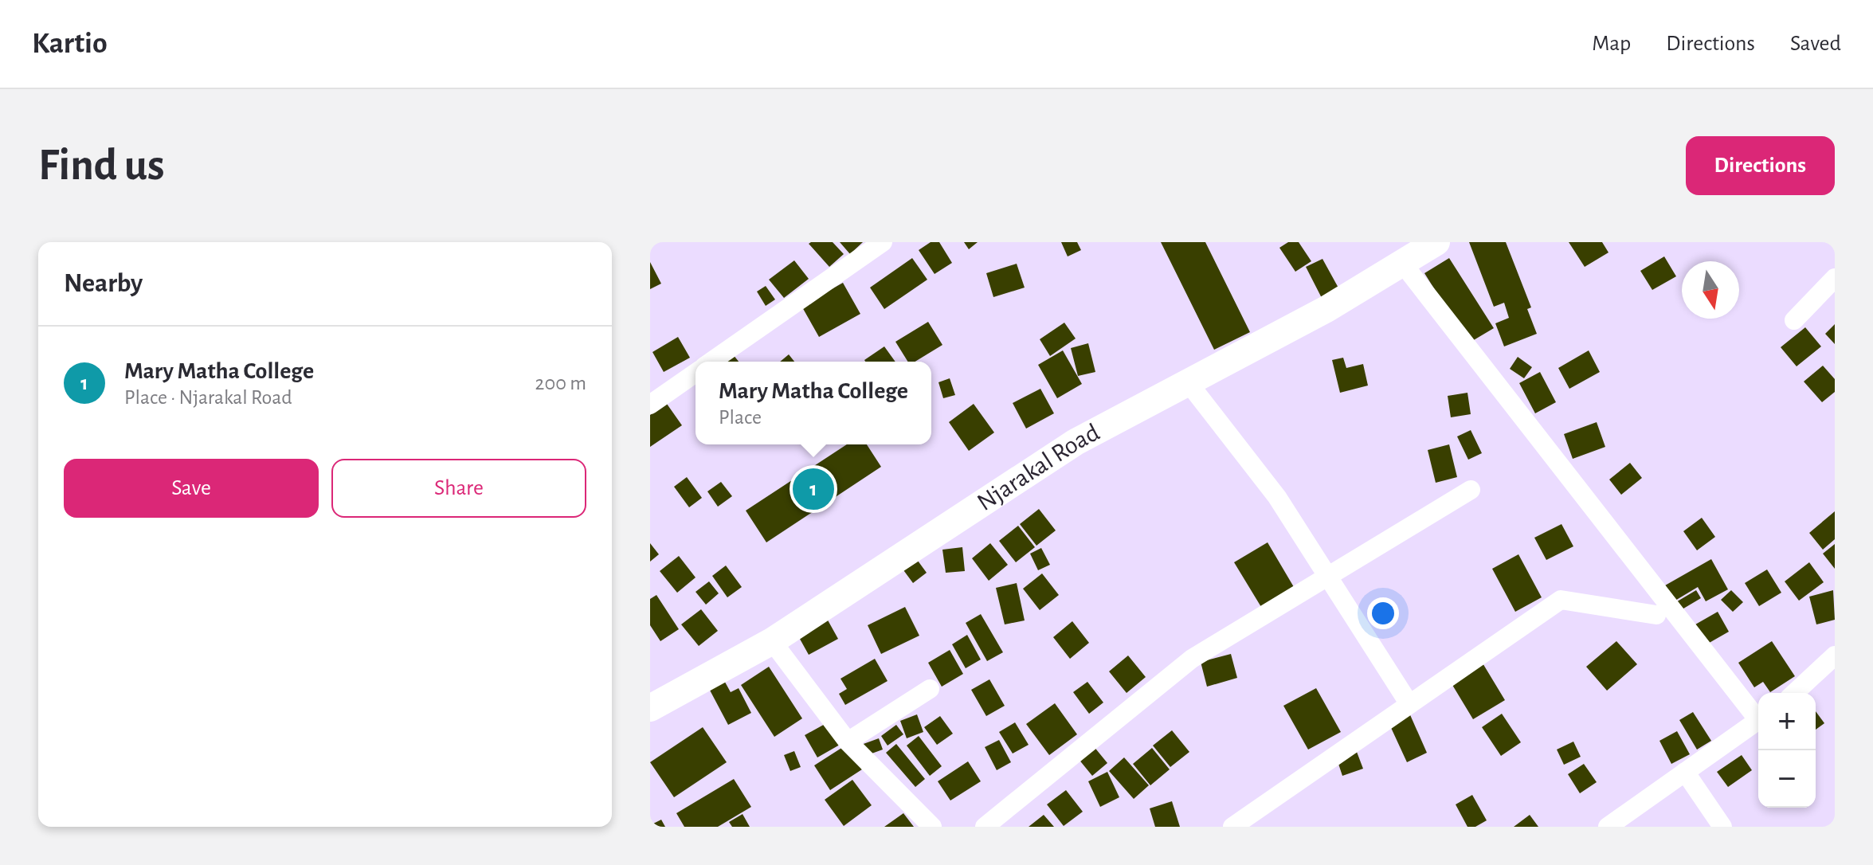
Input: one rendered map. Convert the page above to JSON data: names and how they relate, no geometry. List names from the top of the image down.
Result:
{
  "streets": {
    "main road": ["Njarakal Road"]
  },
  "north": "bottom",
  "page": {
    "header": "Kartio",
    "nav": ["Map", "Directions", "Saved"],
    "buttons": [
      "Directions",
      ["Save", "Share"]
    ],
    "title": "Find us",
    "heading": "Nearby",
    "list": [
      {
        "mark": "1",
        "name": "Mary Matha College",
        "note": "Place · Njarakal Road",
        "value": "200 m"
      }
    ],
    "popup": ["Mary Matha College", "Place"],
    "pins": "1",
    "map_buttons": ["+", "−"]
  }
}
